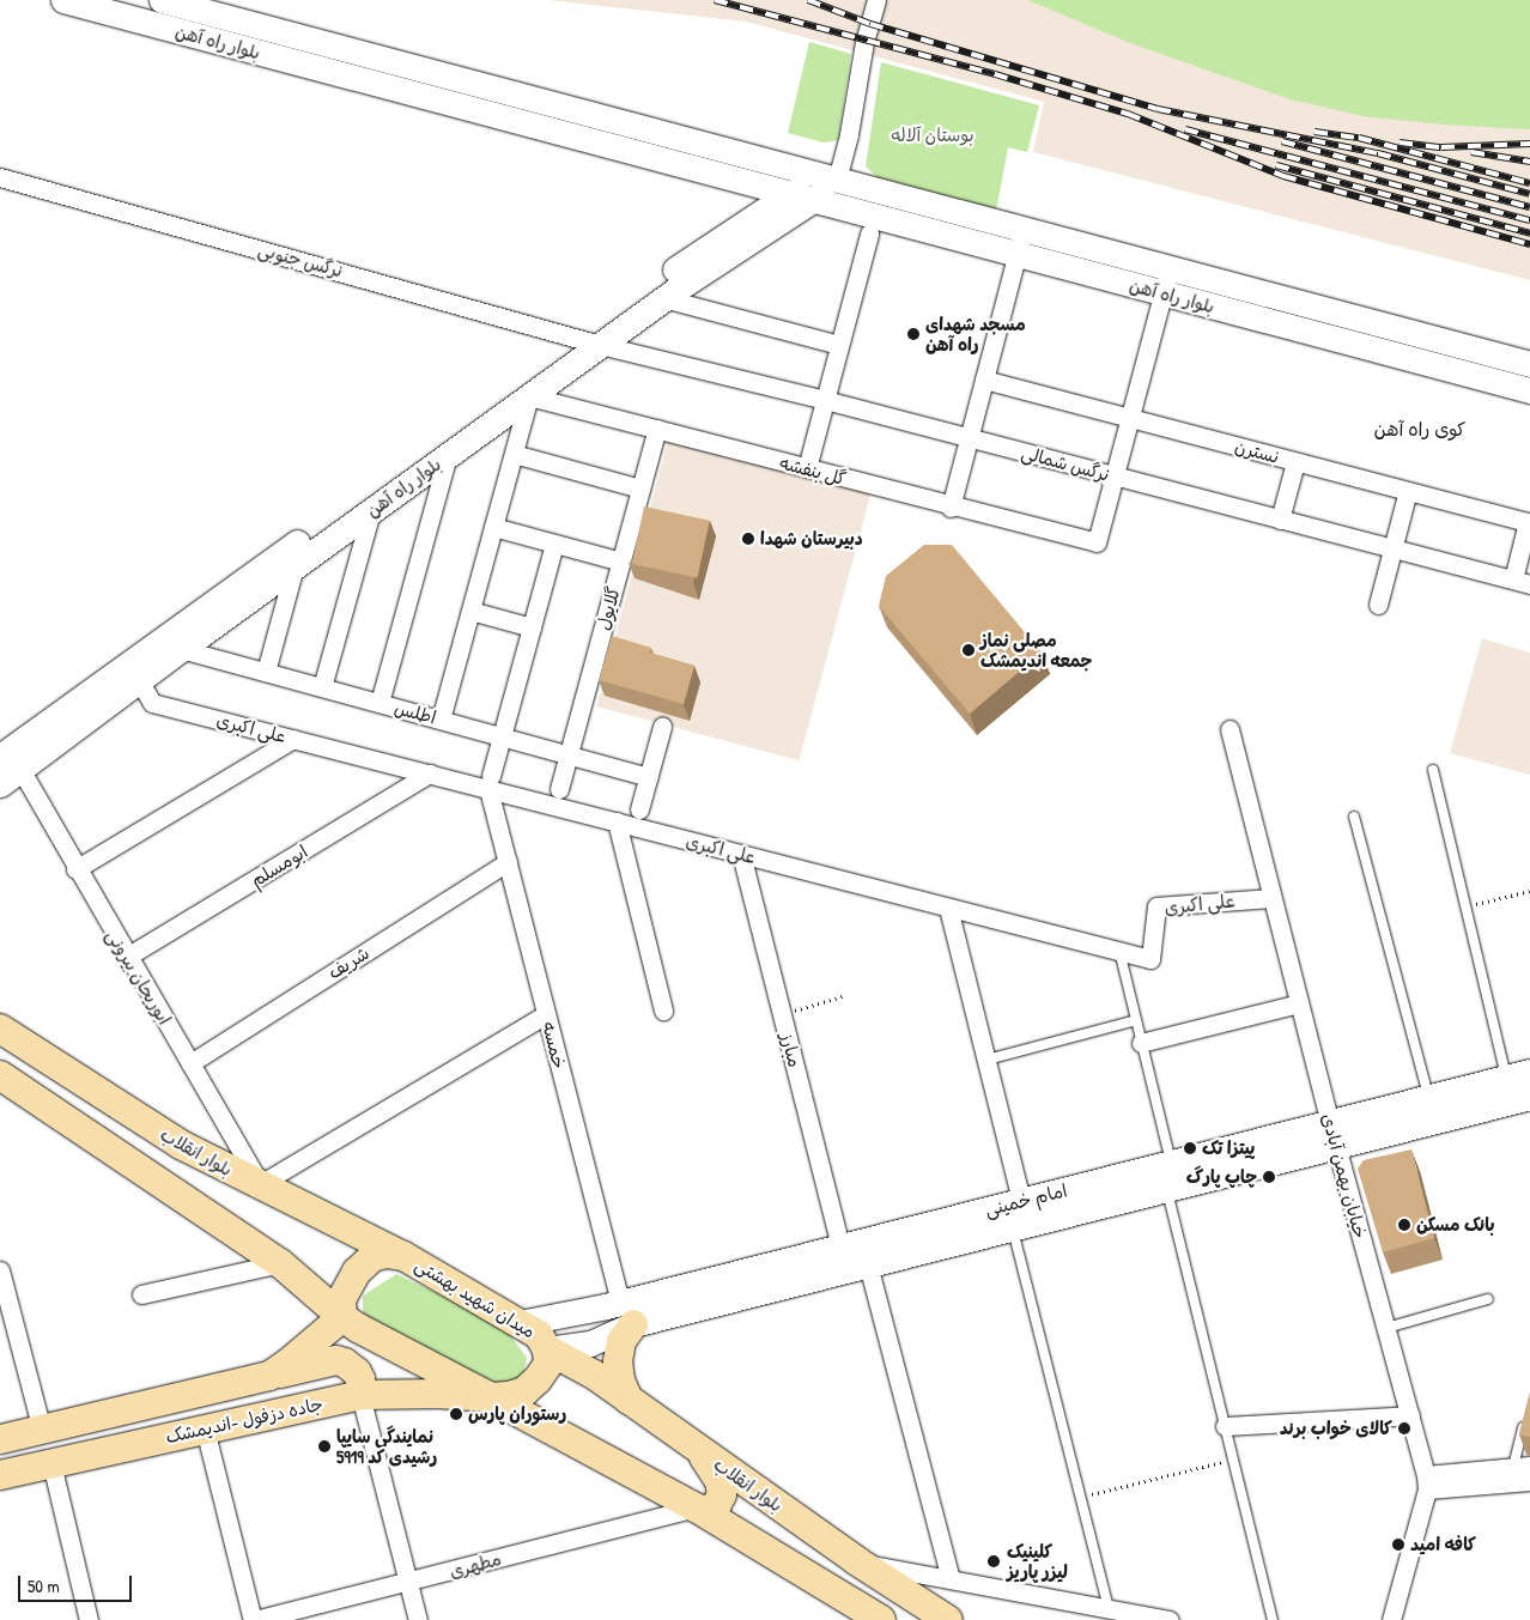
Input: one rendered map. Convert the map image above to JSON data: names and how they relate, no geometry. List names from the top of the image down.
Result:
{
  "streets": {
    "main road": ["بلوار انقلاب", "میدان شهید بهشتی", "جاده دزفول -اندیمشک"],
    "street": [
      "بلوار راه آهن",
      "نرگس جنوبی",
      "نسترن",
      "نرگس شمالی",
      "گل بنفشه",
      "گلایول",
      "اطلس",
      "علی اکبری",
      "ابومسلم",
      "شریف",
      "ابوریحان بیرونی",
      "خمسه",
      "مبارز",
      "خیابان بهمن آبادی",
      "امام خمینی",
      "مطهری"
    ]
  },
  "crossings": [
    ["بلوار راه آهن", "نرگس جنوبی"],
    ["بلوار راه آهن", "نرگس شمالی"],
    ["بلوار راه آهن", "گل بنفشه"],
    ["بلوار راه آهن", "اطلس"],
    ["بلوار راه آهن", "علی اکبری"],
    ["بلوار راه آهن", "ابوریحان بیرونی"],
    ["نرگس جنوبی", "نرگس شمالی"],
    ["نرگس شمالی", "گل بنفشه"],
    ["گل بنفشه", "گلایول"],
    ["گلایول", "اطلس"],
    ["علی اکبری", "ابومسلم"],
    ["علی اکبری", "خمسه"],
    ["علی اکبری", "مبارز"],
    ["علی اکبری", "خیابان بهمن آبادی"],
    ["ابومسلم", "ابوریحان بیرونی"],
    ["شریف", "ابوریحان بیرونی"],
    ["شریف", "خمسه"],
    ["ابوریحان بیرونی", "بلوار انقلاب"],
    ["خمسه", "امام خمینی"],
    ["مبارز", "امام خمینی"],
    ["بلوار انقلاب", "امام خمینی"],
    ["بلوار انقلاب", "میدان شهید بهشتی"],
    ["خیابان بهمن آبادی", "امام خمینی"],
    ["امام خمینی", "میدان شهید بهشتی"],
    ["میدان شهید بهشتی", "جاده دزفول -اندیمشک"]
  ],
  "districts": ["کوی راه آهن"],
  "parks": ["بوستان آلاله"],
  "places": [
    "مسجد شهدای راه آهن",
    "دبیرستان شهدا",
    "مصلی نماز جمعه اندیمشک",
    "پیتزا تک",
    "چاپ پارگ",
    "بانک مسکن",
    "رستوران پارس",
    "کالای خواب برند",
    "نمایندگی سایپا رشیدی کد 5919",
    "کافه امید",
    "کلینیک لیزر پاریز"
  ],
  "scale_bar": "50 m"
}
